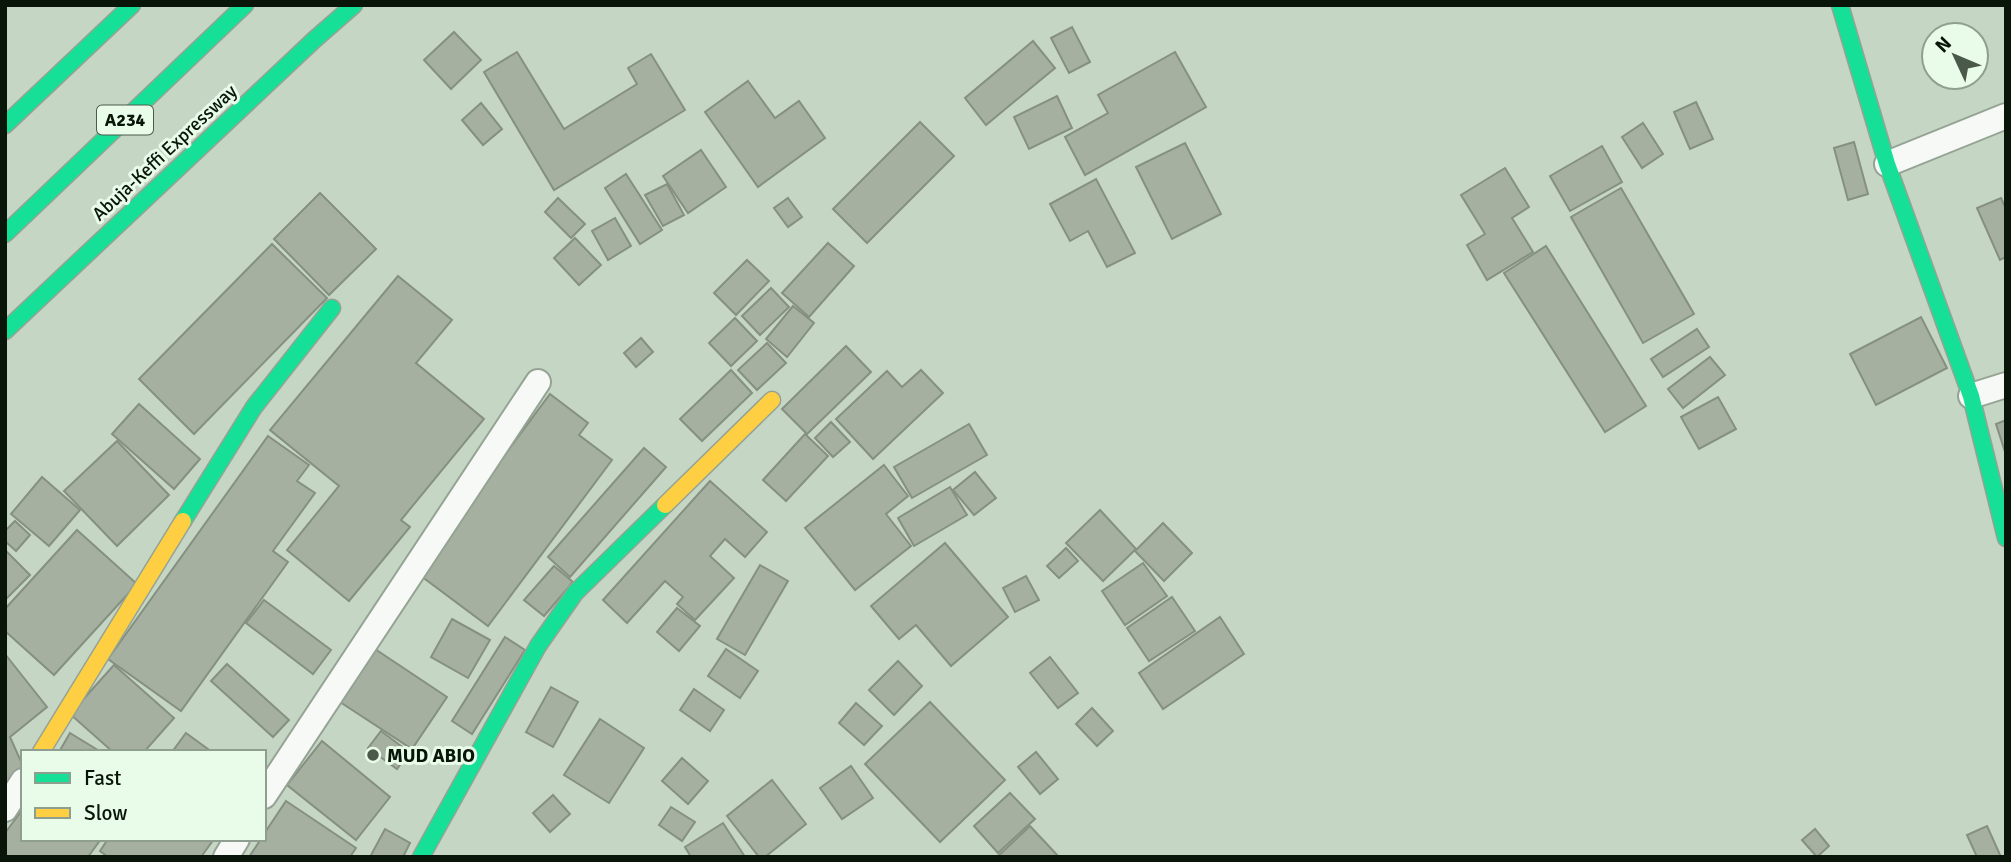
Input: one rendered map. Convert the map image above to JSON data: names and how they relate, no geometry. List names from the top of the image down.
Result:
{
  "streets": {
    "main road": ["A234", "Abuja-Keffi Expressway"]
  },
  "places": ["MUD ABIO"],
  "legend": ["Fast", "Slow"],
  "north": "top left"
}
